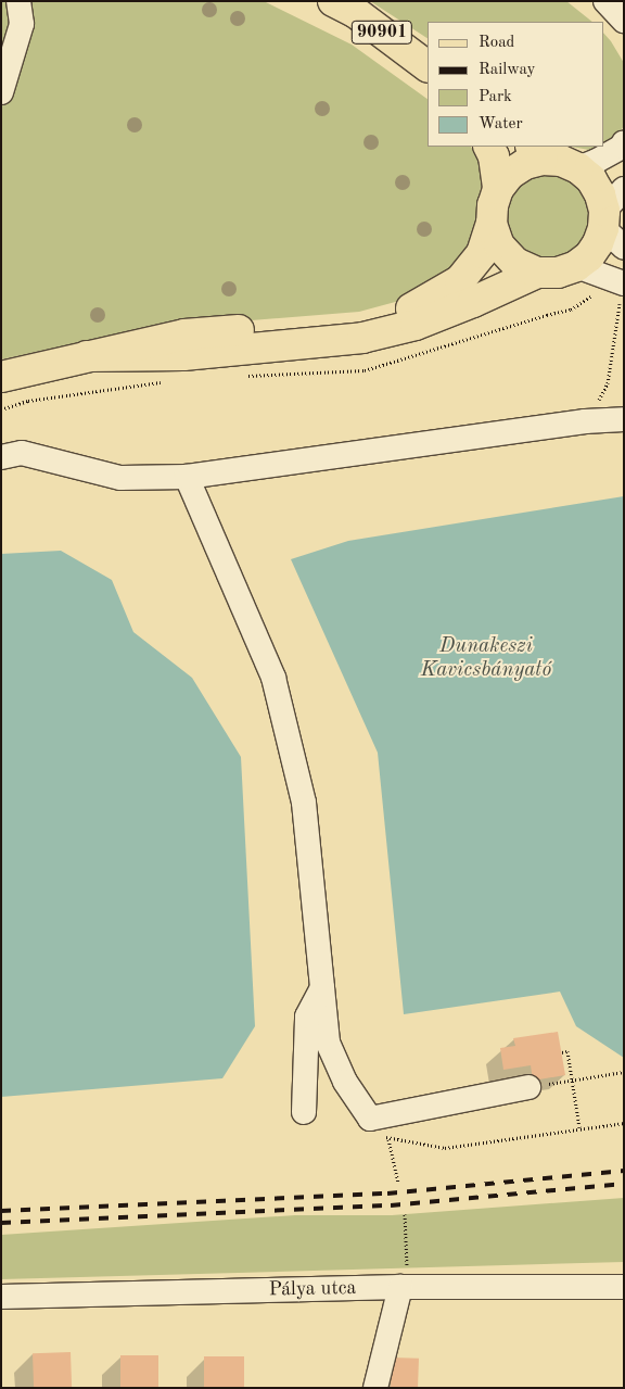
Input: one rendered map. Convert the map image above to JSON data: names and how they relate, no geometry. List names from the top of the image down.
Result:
{
  "streets": {
    "main road": ["90901"],
    "street": ["Pálya utca"]
  },
  "water": ["Dunakeszi Kavicsbányató"],
  "legend": [
    "Road",
    "Railway",
    "Park",
    "Water"
  ]
}
